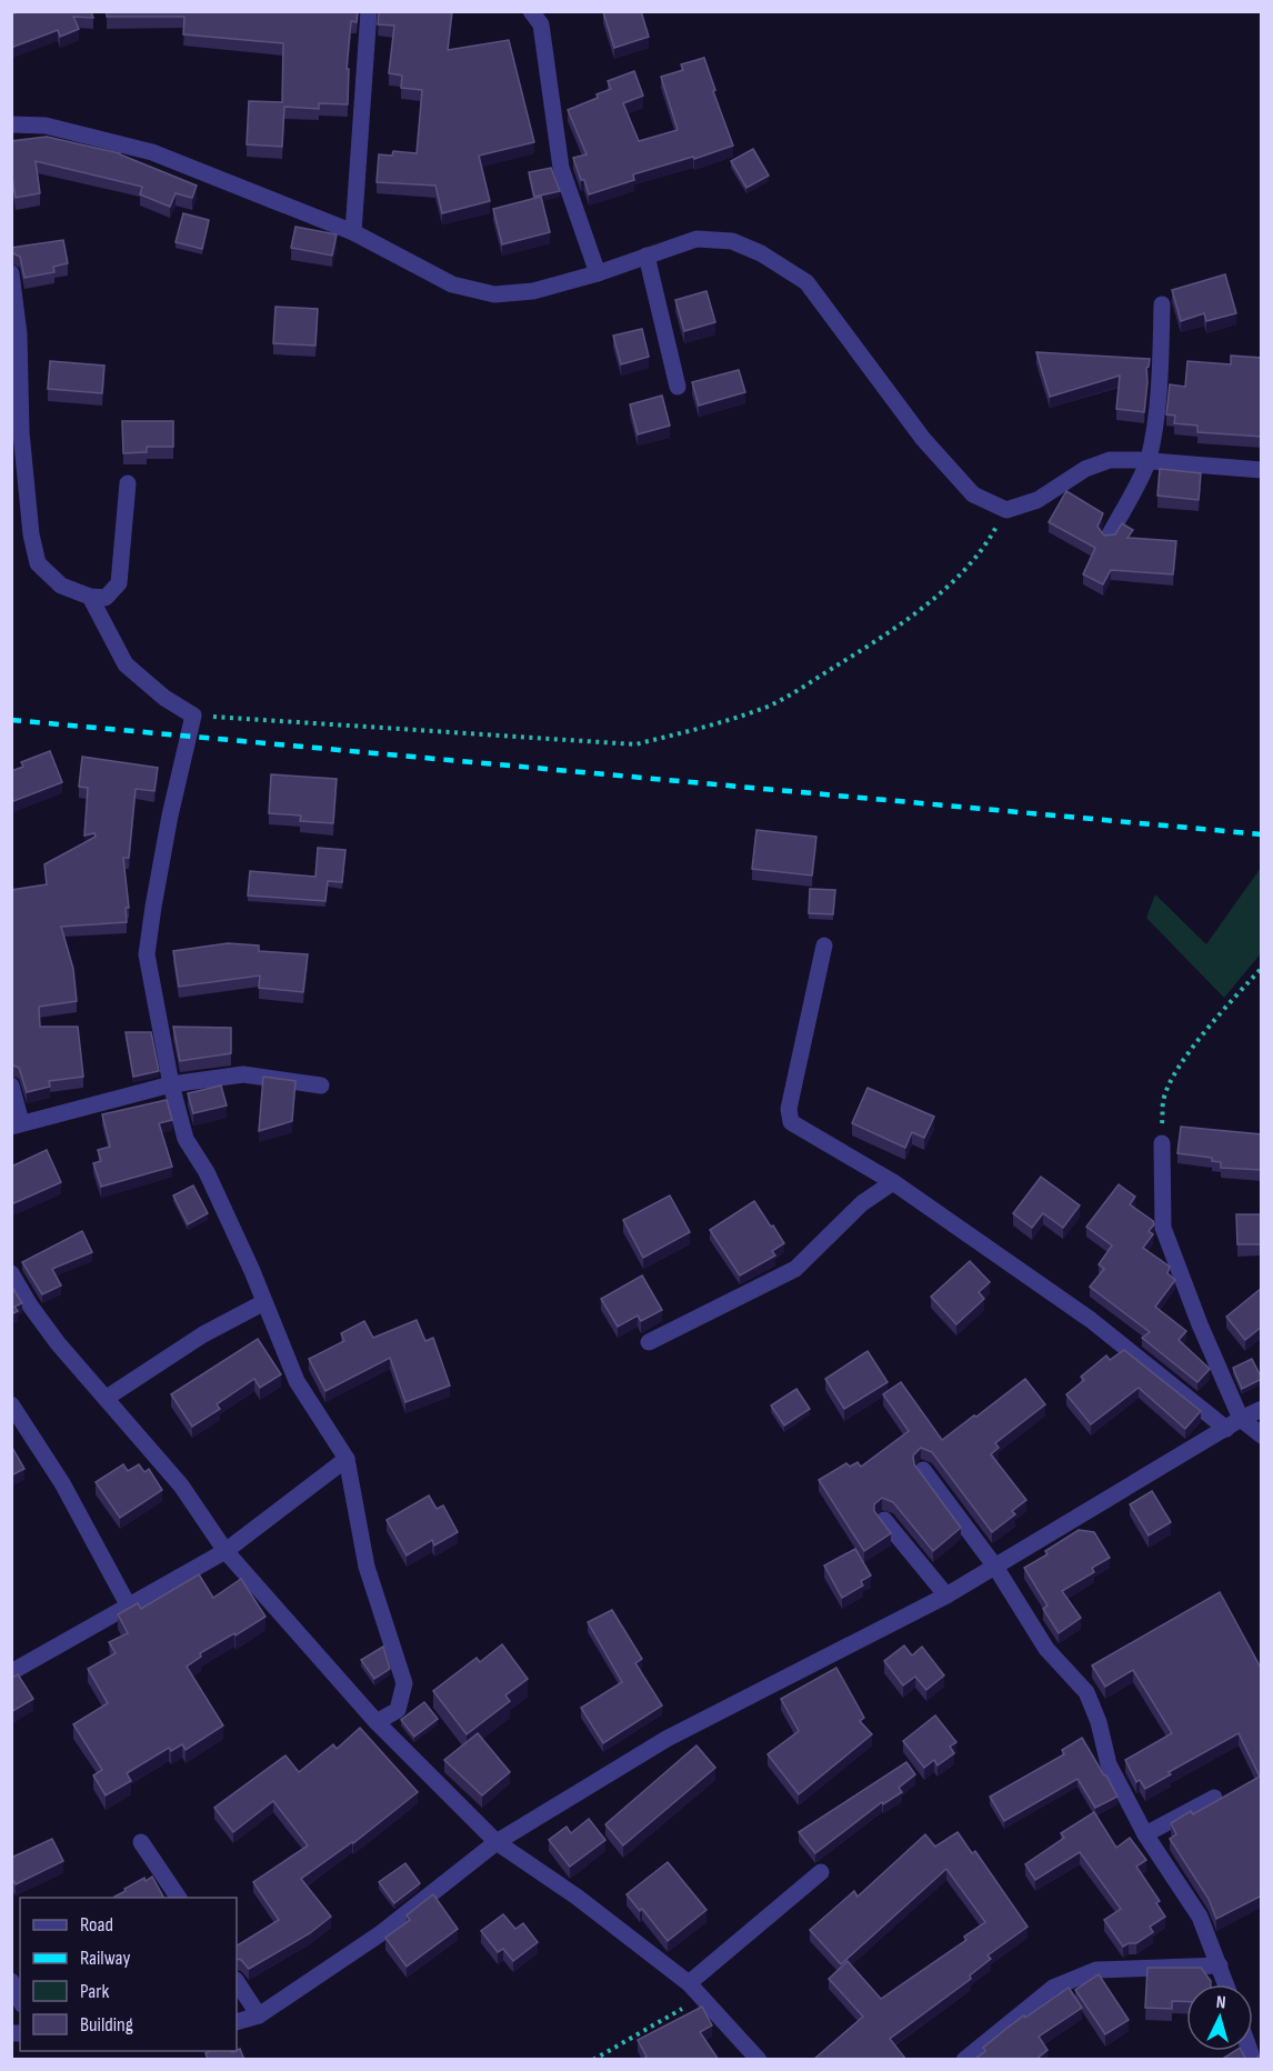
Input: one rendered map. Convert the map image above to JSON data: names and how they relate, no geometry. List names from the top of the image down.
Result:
{
  "legend": [
    "Road",
    "Railway",
    "Park",
    "Building"
  ],
  "north": "top"
}
